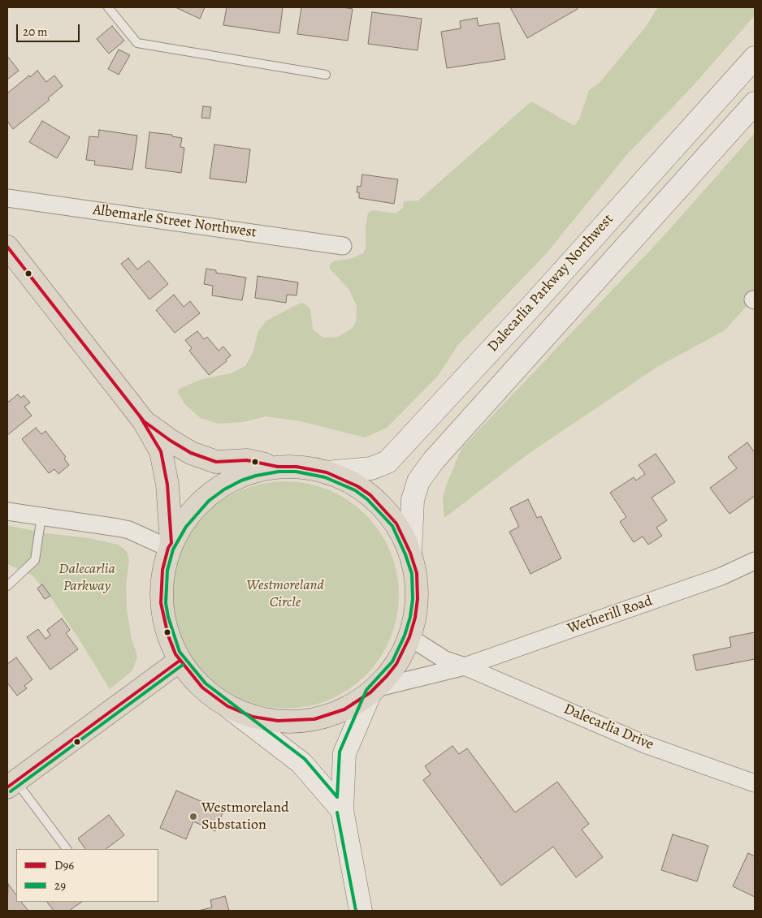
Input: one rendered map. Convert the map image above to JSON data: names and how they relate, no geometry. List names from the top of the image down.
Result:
{
  "streets": {
    "main road": ["Dalecarlia Parkway Northwest"],
    "street": ["Albemarle Street Northwest", "Wetherill Road", "Dalecarlia Drive"]
  },
  "crossings": [
    ["Wetherill Road", "Dalecarlia Drive"]
  ],
  "parks": ["Dalecarlia Parkway", "Westmoreland Circle"],
  "places": ["Westmoreland Substation"],
  "lines": ["transit line D96", "transit line 29"],
  "legend": ["D96", "29"],
  "scale_bar": "20 m"
}
